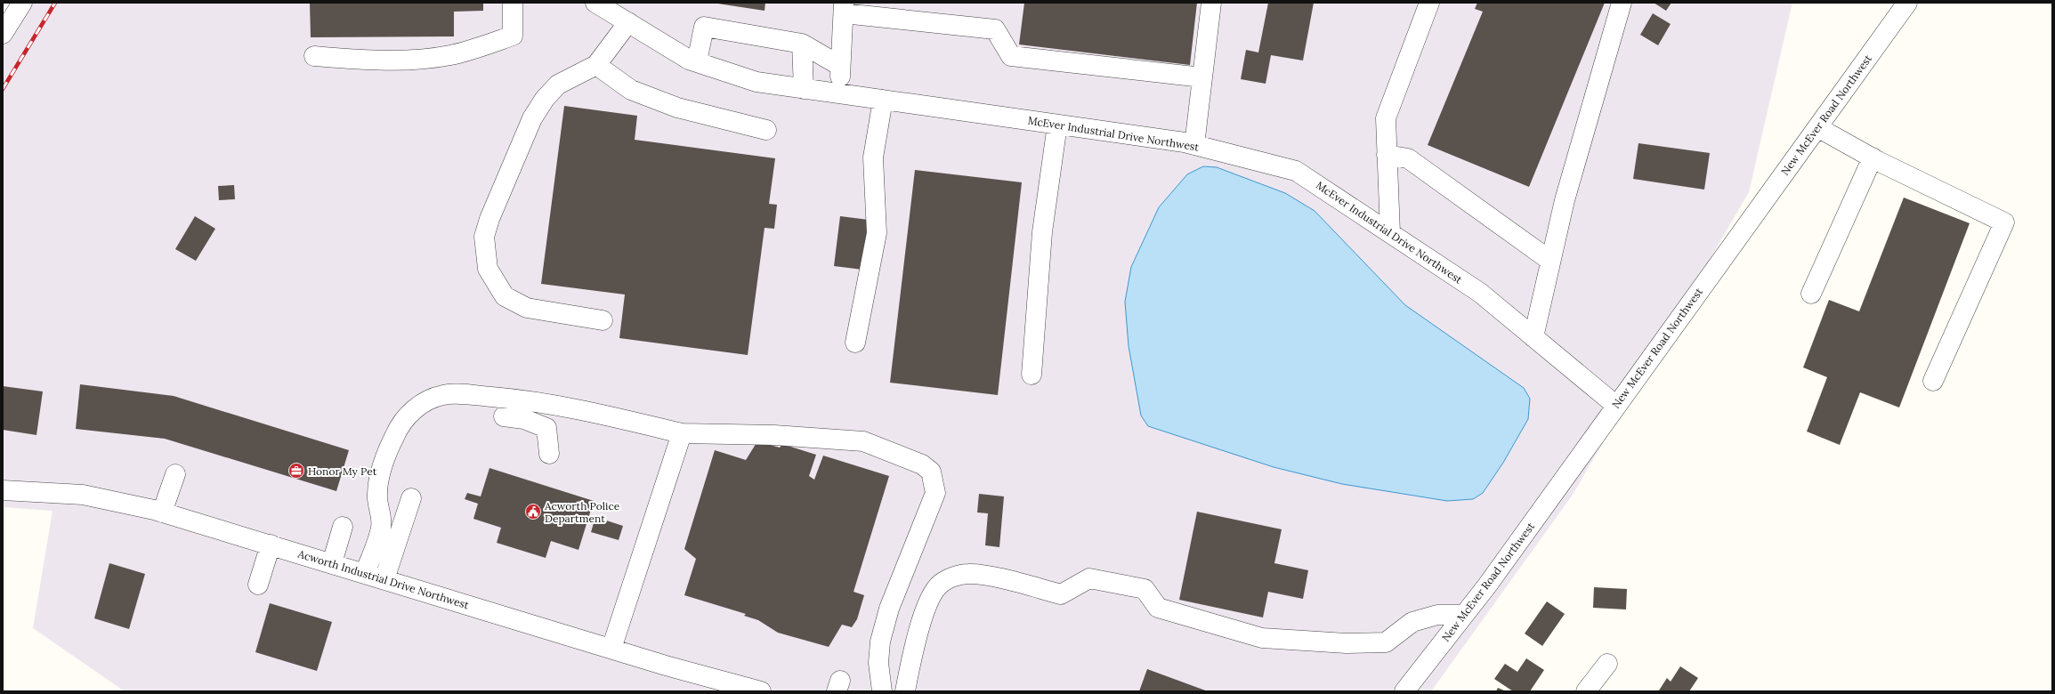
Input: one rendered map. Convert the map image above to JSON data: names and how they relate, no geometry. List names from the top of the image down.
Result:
{
  "streets": {
    "street": ["New McEver Road Northwest", "McEver Industrial Drive Northwest", "Acworth Industrial Drive Northwest"]
  },
  "crossings": [
    ["New McEver Road Northwest", "McEver Industrial Drive Northwest"]
  ],
  "places": {
    "office": ["Honor My Pet"],
    "public building": ["Acworth Police Department"]
  }
}
